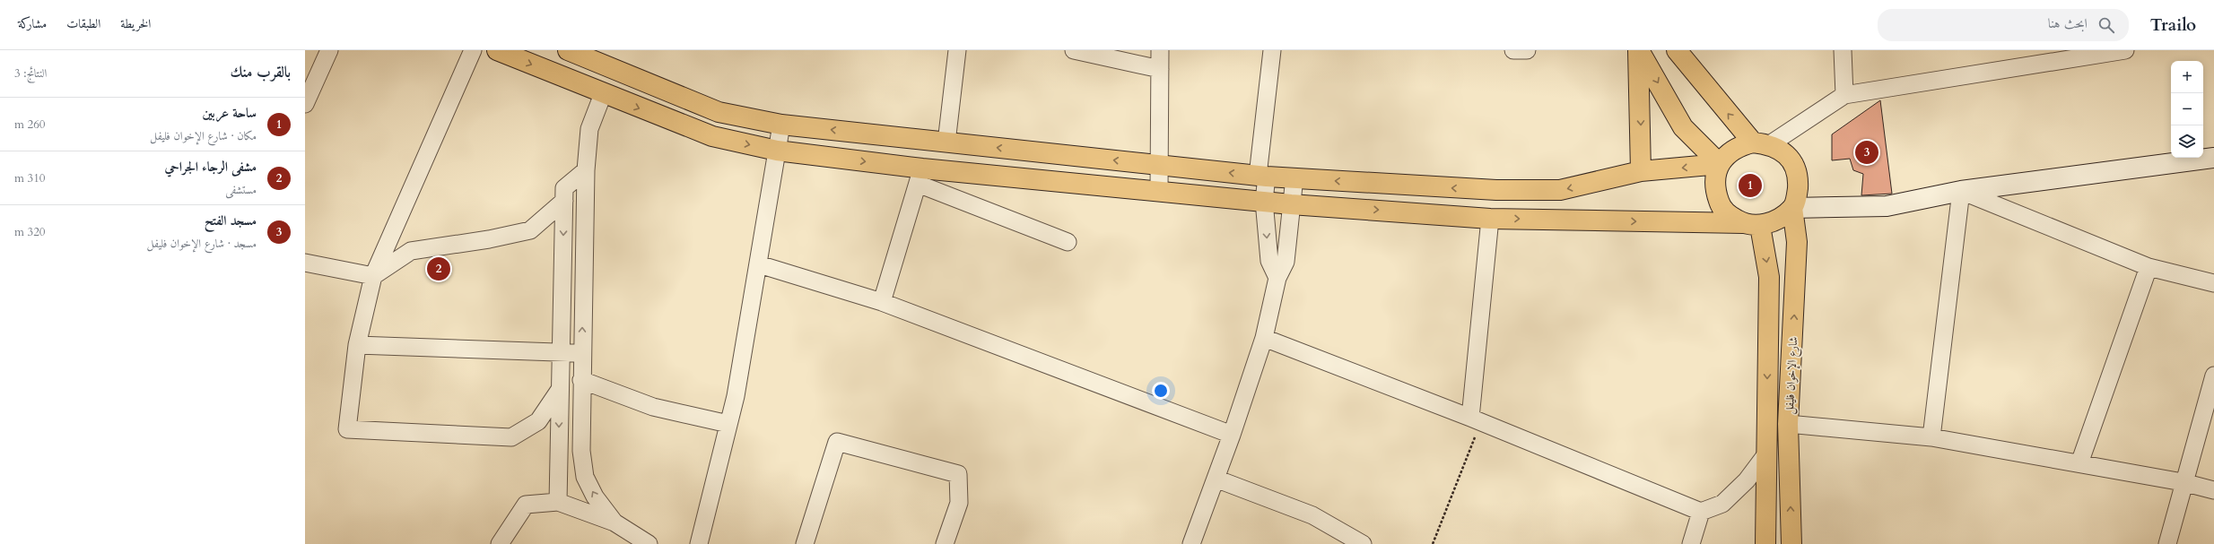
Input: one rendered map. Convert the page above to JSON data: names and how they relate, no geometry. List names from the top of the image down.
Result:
{
  "streets": {
    "main road": ["شارع الإخوان فليفل"]
  },
  "page": {
    "header": "Trailo",
    "search": "ابحث هنا",
    "nav": ["الخريطة", "الطبقات", "مشاركة"],
    "heading": ["بالقرب منك", "النتائج: 3"],
    "map_buttons": ["+", "−"],
    "list": [
      {
        "mark": "1",
        "name": "ساحة عربين",
        "note": "مكان · شارع الإخوان فليفل",
        "value": "260 m"
      },
      {
        "mark": "2",
        "name": "مشفى الرجاء الجراحي",
        "note": "مستشفى",
        "value": "310 m"
      },
      {
        "mark": "3",
        "name": "مسجد الفتح",
        "note": "مسجد · شارع الإخوان فليفل",
        "value": "320 m"
      }
    ],
    "pins": ["3", "1", "2"]
  }
}
